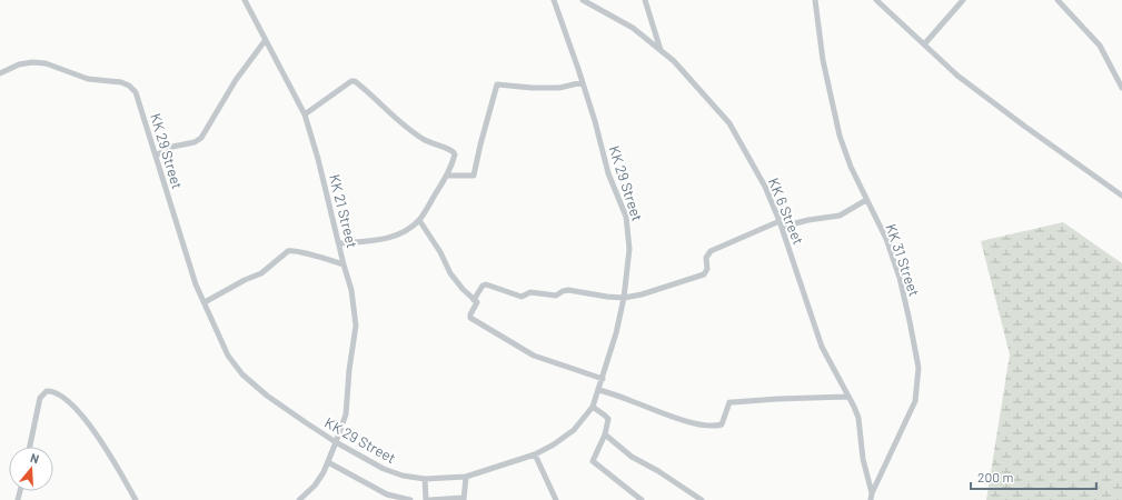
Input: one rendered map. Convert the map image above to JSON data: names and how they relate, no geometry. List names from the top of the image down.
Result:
{
  "streets": {
    "street": [
      "KK 29 Street",
      "KK 21 Street",
      "KK 6 Street",
      "KK 31 Street"
    ]
  },
  "crossings": [
    ["KK 29 Street", "KK 21 Street"],
    ["KK 6 Street", "KK 31 Street"]
  ],
  "scale_bar": "200 m",
  "north": "top"
}
